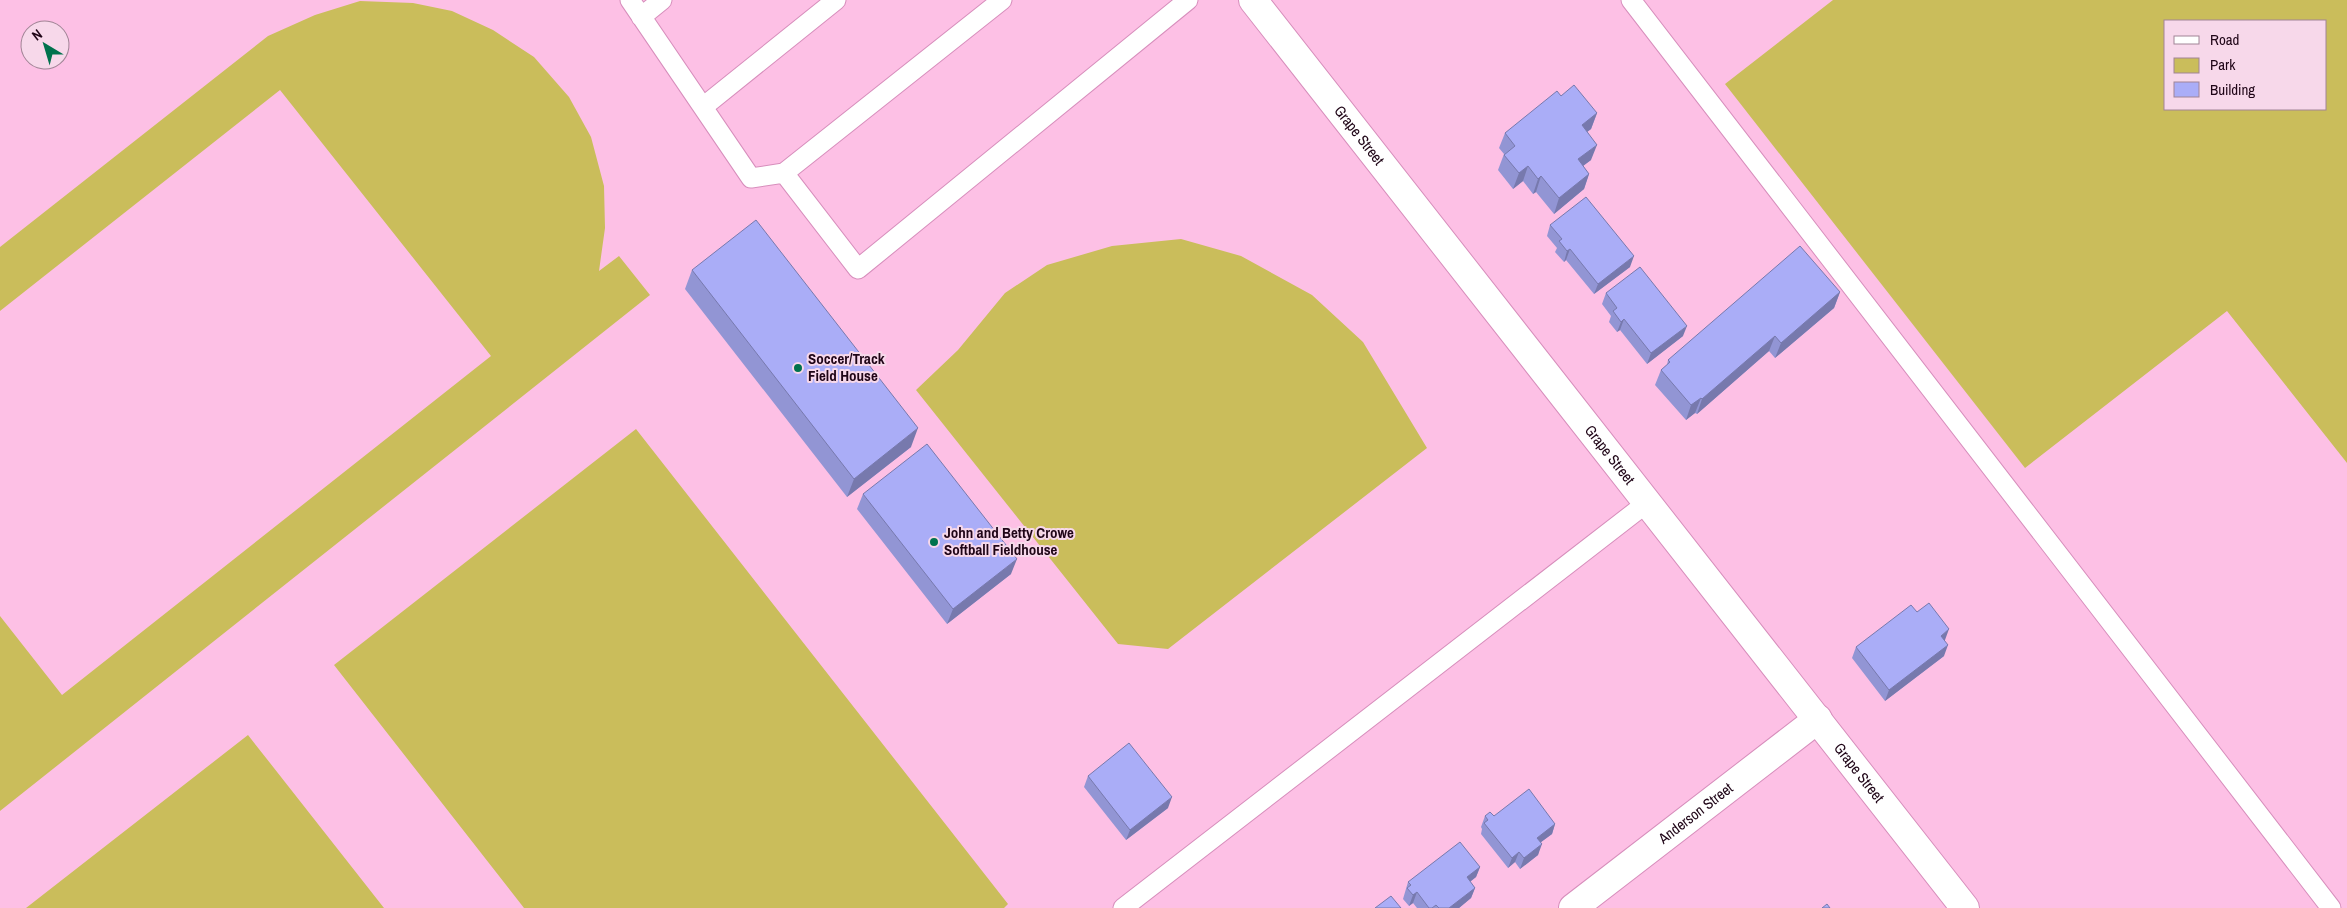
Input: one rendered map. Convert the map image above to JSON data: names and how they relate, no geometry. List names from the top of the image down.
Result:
{
  "streets": {
    "street": ["Grape Street", "Anderson Street"]
  },
  "crossings": [
    ["Grape Street", "Anderson Street"]
  ],
  "places": ["Soccer/Track Field House", "John and Betty Crowe Softball Fieldhouse"],
  "legend": ["Road", "Park", "Building"],
  "north": "top left"
}
